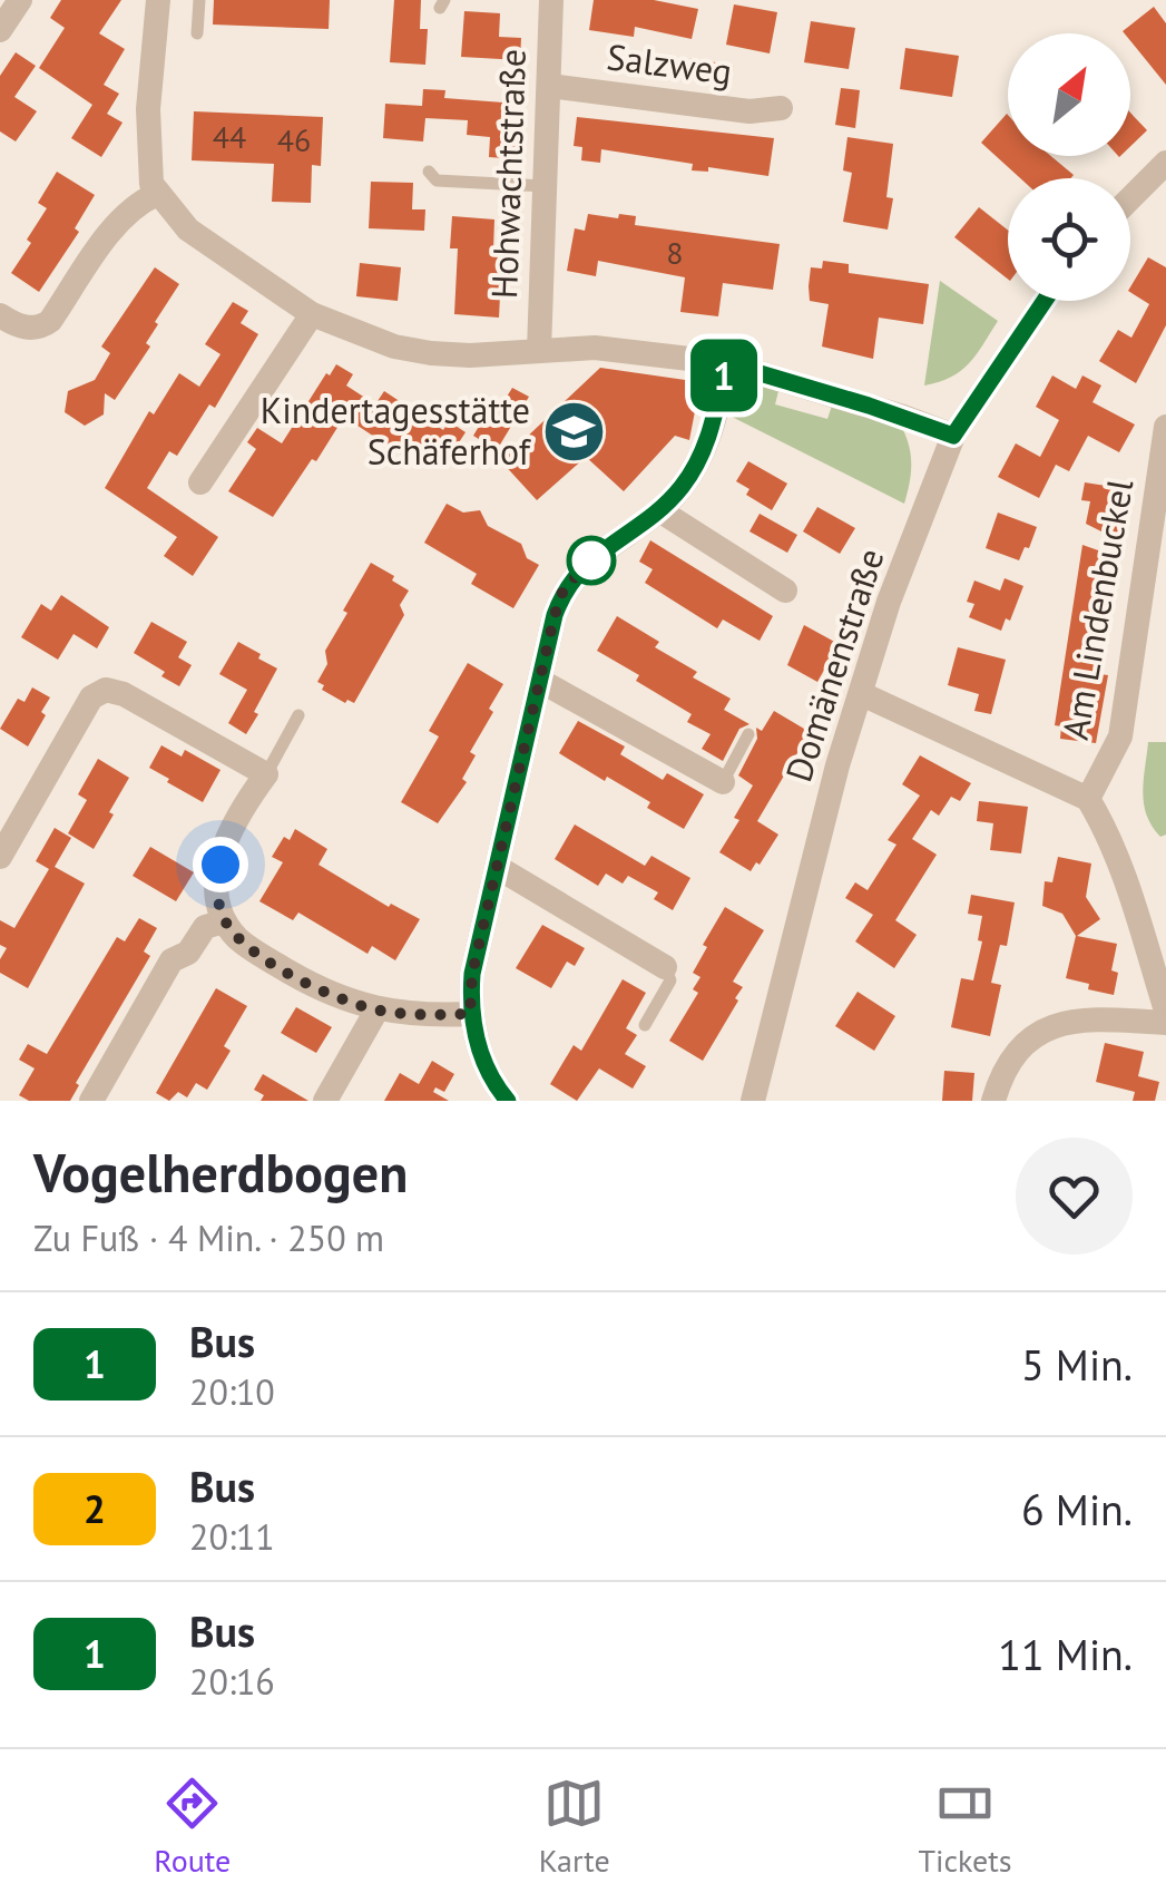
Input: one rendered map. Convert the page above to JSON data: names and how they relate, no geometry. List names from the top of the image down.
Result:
{
  "streets": {
    "street": [
      "Salzweg",
      "Hohwachtstraße",
      "Am Lindenbuckel",
      "Domänenstraße"
    ]
  },
  "crossings": [
    ["Salzweg", "Hohwachtstraße"],
    ["Am Lindenbuckel", "Domänenstraße"]
  ],
  "places": {
    "school or university": ["Kindertagesstätte Schäferhof"]
  },
  "lines": ["bus line 1"],
  "house_numbers": ["44", "46", "8"],
  "north": "top right",
  "page": {
    "on_map": "1",
    "heading": ["Vogelherdbogen", "Zu Fuß · 4 Min. · 250 m"],
    "list": [
      {
        "mark": "1",
        "name": "Bus",
        "note": "20:10",
        "value": "5 Min."
      },
      {
        "mark": "2",
        "name": "Bus",
        "note": "20:11",
        "value": "6 Min."
      },
      {
        "mark": "1",
        "name": "Bus",
        "note": "20:16",
        "value": "11 Min."
      }
    ],
    "tabs": ["Route", "Karte", "Tickets"]
  }
}
